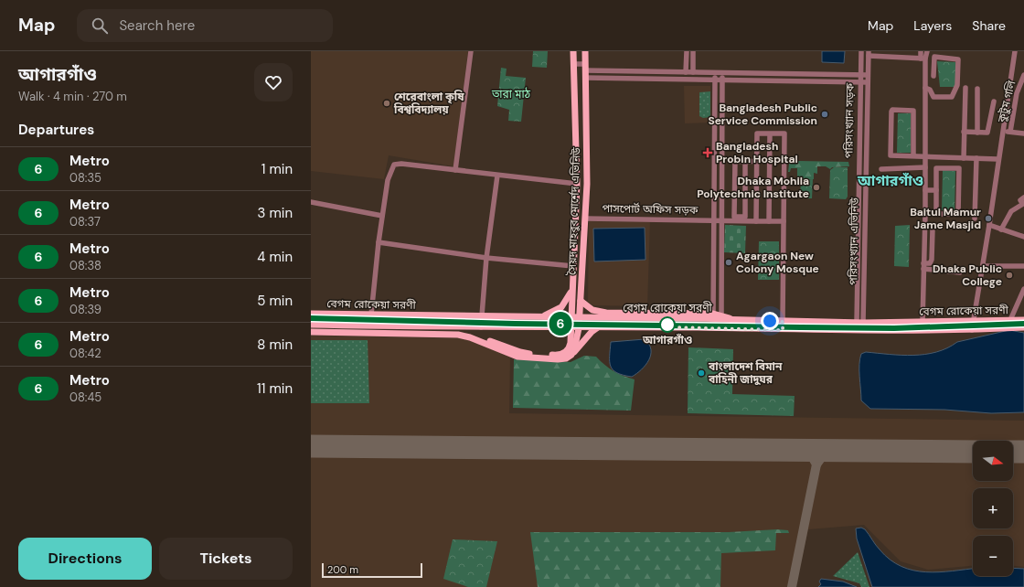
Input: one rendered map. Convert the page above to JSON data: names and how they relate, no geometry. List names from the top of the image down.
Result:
{
  "streets": {
    "main road": ["সৈয়দ মাহবুব মোর্শেদ এভিনিউ", "বেগম রোকেয়া সরণী"],
    "street": [
      "কুটুম গলি",
      "পরিসংখ্যান সড়ক",
      "পাসপোর্ট অফিস সড়ক",
      "পরিসংখ্যান এভিনিউ"
    ]
  },
  "crossings": [
    ["পরিসংখ্যান সড়ক", "পরিসংখ্যান এভিনিউ"],
    ["পরিসংখ্যান সড়ক", "বেগম রোকেয়া সরণী"],
    ["পাসপোর্ট অফিস সড়ক", "সৈয়দ মাহবুব মোর্শেদ এভিনিউ"],
    ["সৈয়দ মাহবুব মোর্শেদ এভিনিউ", "বেগম রোকেয়া সরণী"],
    ["পরিসংখ্যান এভিনিউ", "বেগম রোকেয়া সরণী"]
  ],
  "districts": ["আগারগাঁও"],
  "parks": ["তারা মাঠ"],
  "places": {
    "other": [
      "শেরেবাংলা কৃষি বিশ্ববিদ্যালয়",
      "Bangladesh Public Service Commission",
      "Dhaka Mohila Polytechnic Institute",
      "Baitul Mamur Jame Masjid",
      "Agargaon New Colony Mosque",
      "Dhaka Public College",
      "আগারগাঁও",
      "বাংলাদেশ বিমান বাহিনী জাদুঘর"
    ],
    "health": ["Bangladesh Probin Hospital"]
  },
  "lines": ["metro line 6"],
  "scale_bar": "200 m",
  "north": "right",
  "page": {
    "header": "Map",
    "search": "Search here",
    "nav": ["Map", "Layers", "Share"],
    "heading": [
      ["আগারগাঁও", "Walk · 4 min · 270 m"],
      "Departures"
    ],
    "on_map": "6",
    "list": [
      {
        "mark": "6",
        "name": "Metro",
        "note": "08:35",
        "value": "1 min"
      },
      {
        "mark": "6",
        "name": "Metro",
        "note": "08:37",
        "value": "3 min"
      },
      {
        "mark": "6",
        "name": "Metro",
        "note": "08:38",
        "value": "4 min"
      },
      {
        "mark": "6",
        "name": "Metro",
        "note": "08:39",
        "value": "5 min"
      },
      {
        "mark": "6",
        "name": "Metro",
        "note": "08:42",
        "value": "8 min"
      },
      {
        "mark": "6",
        "name": "Metro",
        "note": "08:45",
        "value": "11 min"
      }
    ],
    "map_buttons": ["+", "−"],
    "buttons": ["Directions", "Tickets"],
    "scale": "200 m"
  }
}
